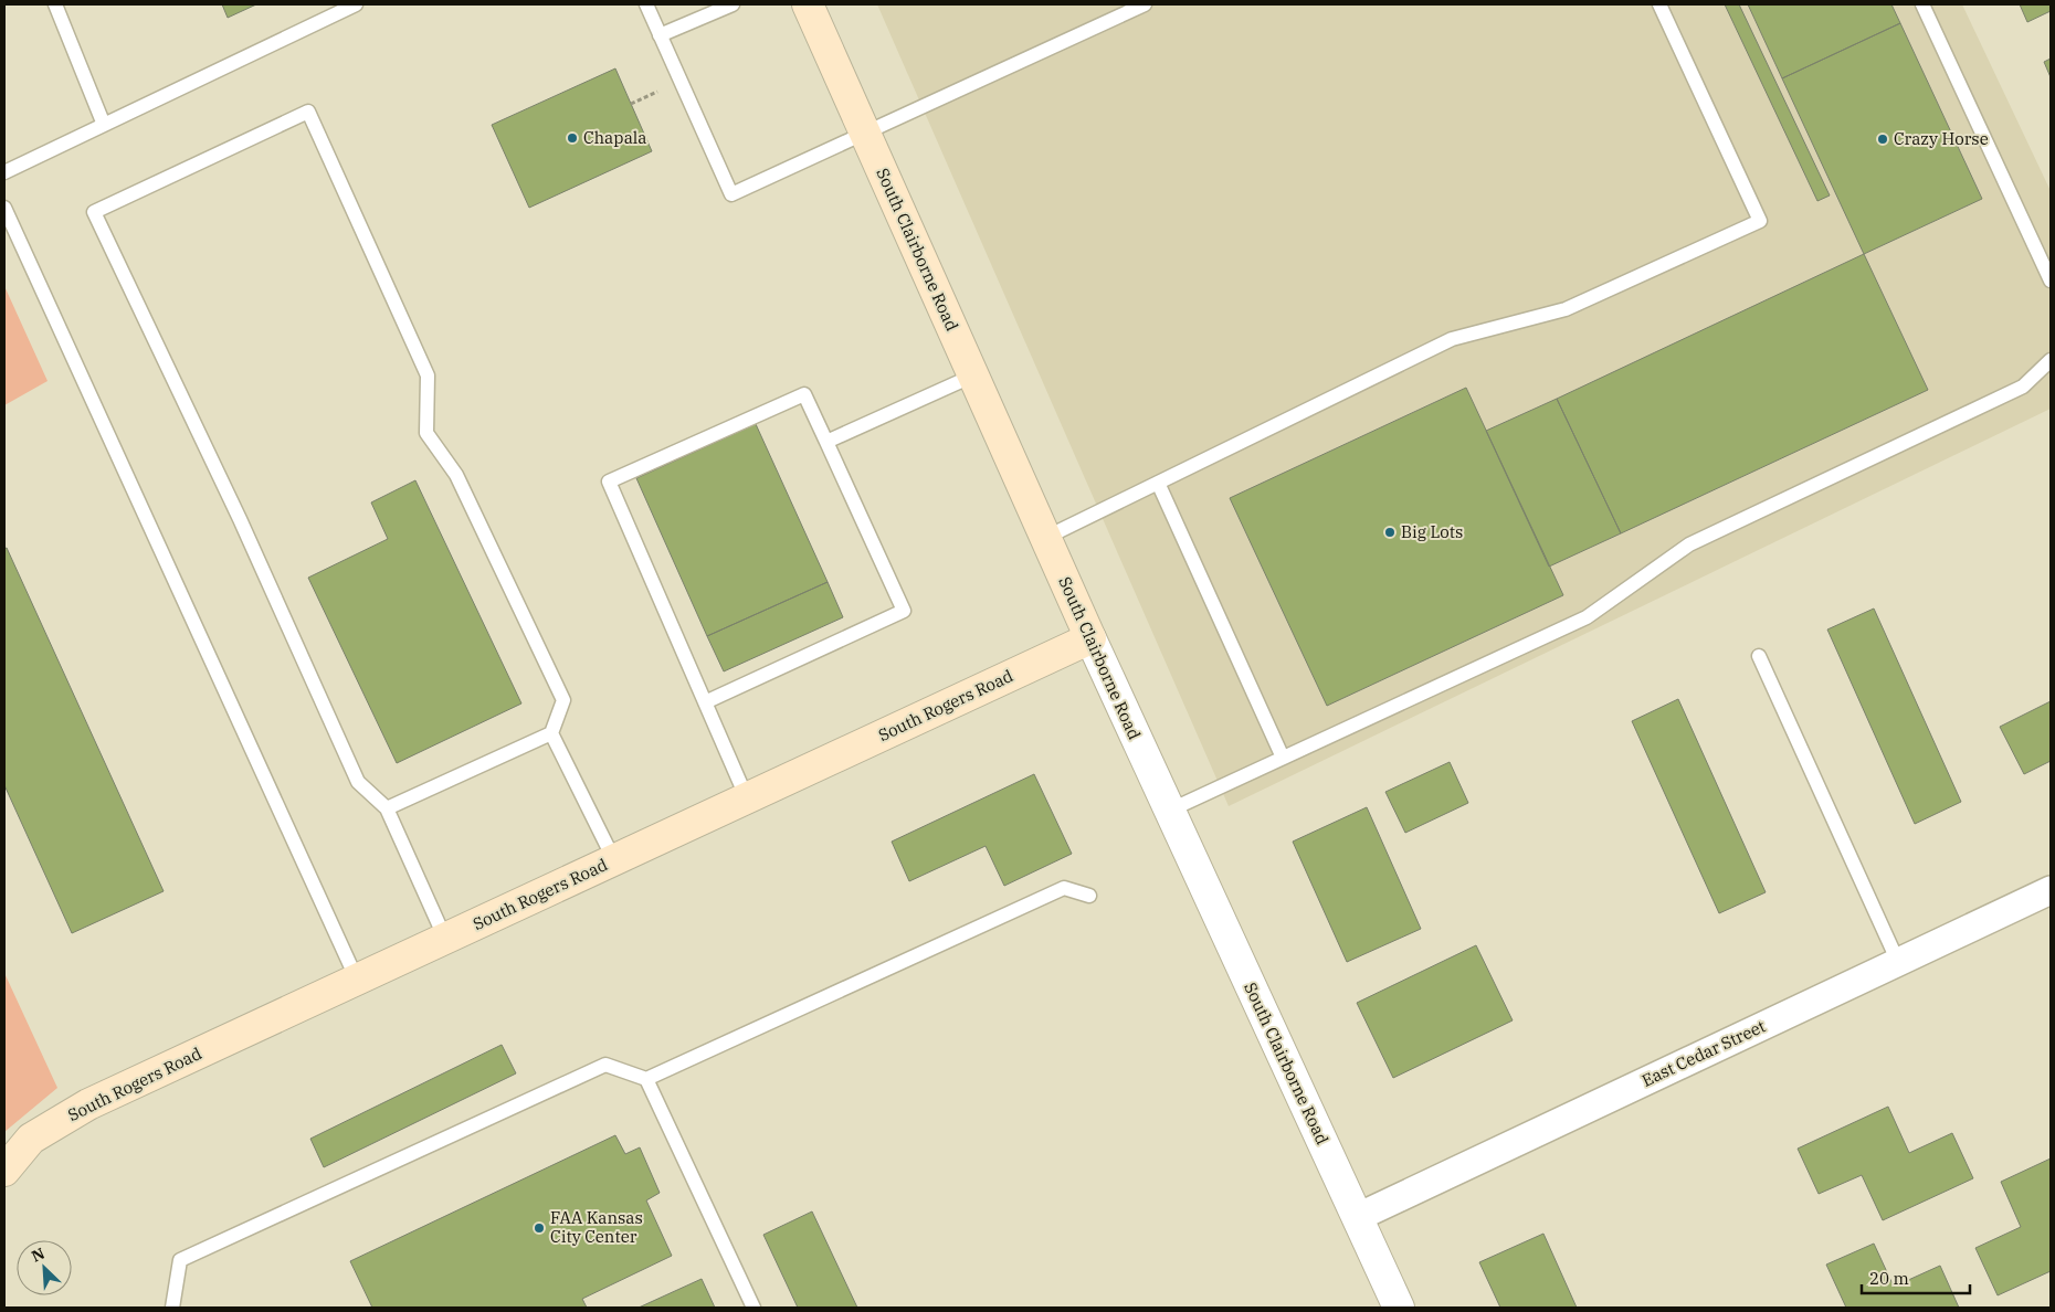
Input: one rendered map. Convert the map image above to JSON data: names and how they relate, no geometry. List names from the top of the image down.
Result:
{
  "streets": {
    "main road": ["South Clairborne Road", "South Rogers Road"],
    "street": ["East Cedar Street"]
  },
  "crossings": [
    ["South Clairborne Road", "South Rogers Road"],
    ["South Clairborne Road", "East Cedar Street"]
  ],
  "places": [
    "Chapala",
    "Crazy Horse",
    "Big Lots",
    "FAA Kansas City Center"
  ],
  "scale_bar": "20 m",
  "north": "top left"
}
